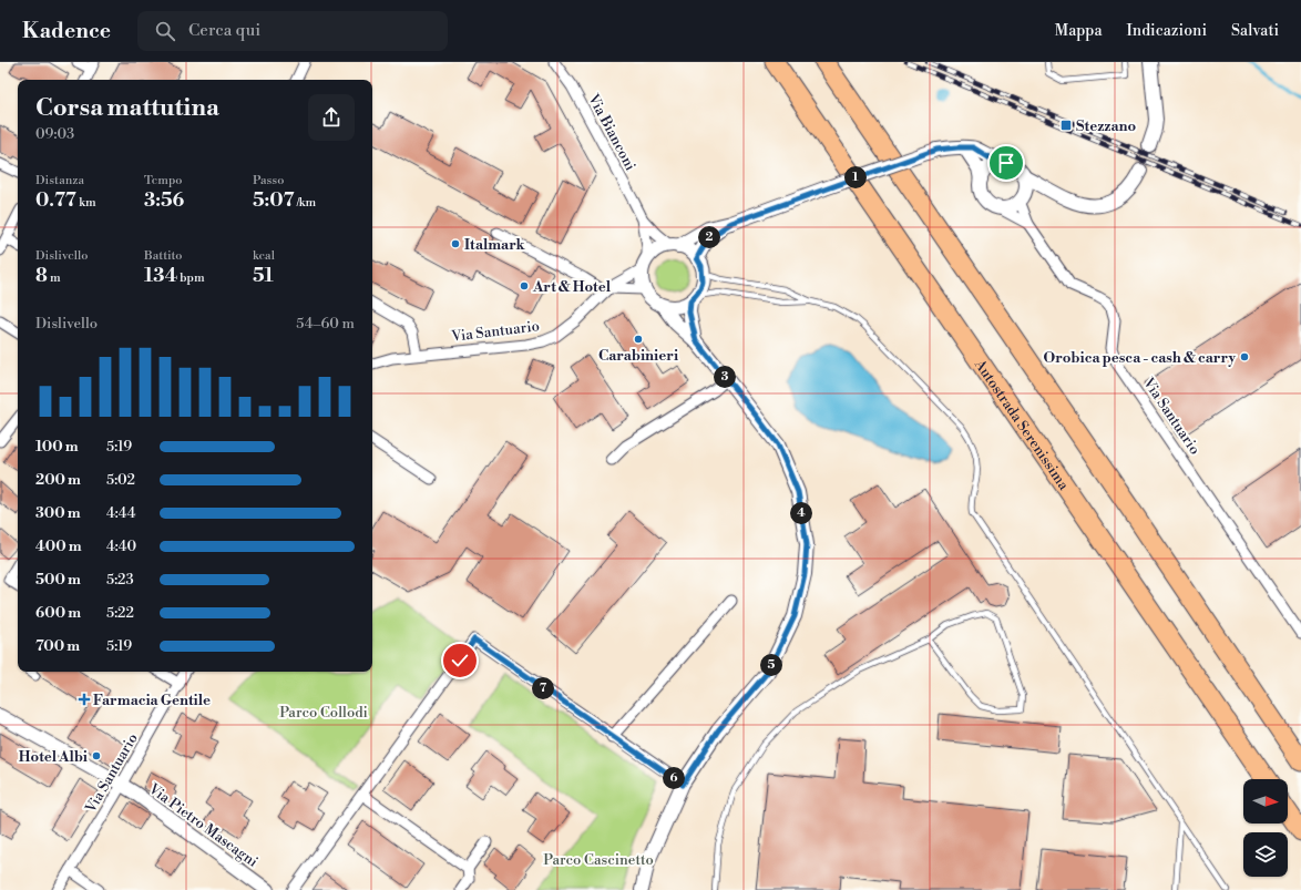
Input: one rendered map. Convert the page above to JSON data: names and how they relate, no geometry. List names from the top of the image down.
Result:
{
  "streets": {
    "highway": ["Autostrada Serenissima"],
    "street": ["Via Bianconi", "Via Santuario", "Via Pietro Mascagni"]
  },
  "crossings": [
    ["Via Bianconi", "Via Santuario"],
    ["Via Santuario", "Via Pietro Mascagni"]
  ],
  "parks": ["Parco Collodi", "Parco Cascinetto"],
  "places": {
    "transit": ["Stezzano"],
    "other": [
      "Italmark",
      "Art & Hotel",
      "Carabinieri",
      "Orobica pesca - cash & carry",
      "Hotel Albi"
    ],
    "health": ["Farmacia Gentile"]
  },
  "north": "right",
  "page": {
    "header": "Kadence",
    "search": "Cerca qui",
    "nav": ["Mappa", "Indicazioni", "Salvati"],
    "heading": ["Corsa mattutina", "09:03"],
    "stats": [
      ["Distanza", "0.77 km"],
      ["Tempo", "3:56"],
      ["Passo", "5:07 /km"],
      ["Dislivello", "8 m"],
      ["Battito", "134 bpm"],
      ["kcal", "51"]
    ],
    "pins": [
      "1",
      "2",
      "3",
      "4",
      "5",
      "7",
      "6"
    ],
    "chart": ["Dislivello", "54–60 m"],
    "list": [
      {
        "name": "100 m",
        "note": "5:19"
      },
      {
        "name": "200 m",
        "note": "5:02"
      },
      {
        "name": "300 m",
        "note": "4:44"
      },
      {
        "name": "400 m",
        "note": "4:40"
      },
      {
        "name": "500 m",
        "note": "5:23"
      },
      {
        "name": "600 m",
        "note": "5:22"
      },
      {
        "name": "700 m",
        "note": "5:19"
      }
    ]
  }
}
